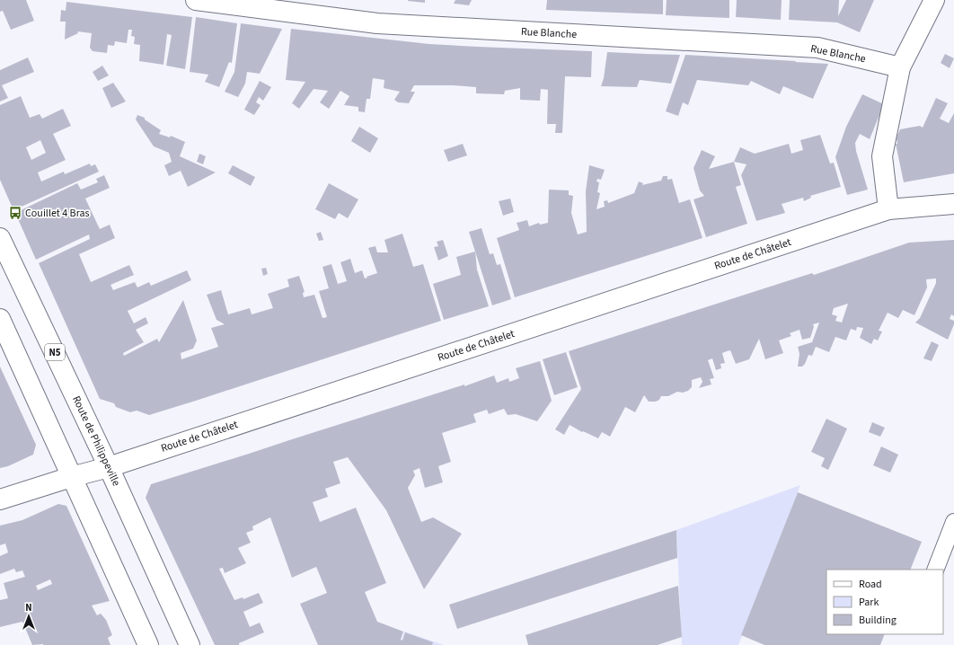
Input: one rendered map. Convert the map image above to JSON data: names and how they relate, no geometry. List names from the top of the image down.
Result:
{
  "streets": {
    "main road": [
      "Rue Blanche",
      "Route de Châtelet",
      "N5",
      "Route de Philippeville"
    ]
  },
  "crossings": [
    ["Route de Châtelet", "Route de Philippeville"]
  ],
  "places": {
    "bus stop": ["Couillet 4 Bras"]
  },
  "legend": ["Road", "Park", "Building"],
  "north": "top"
}
